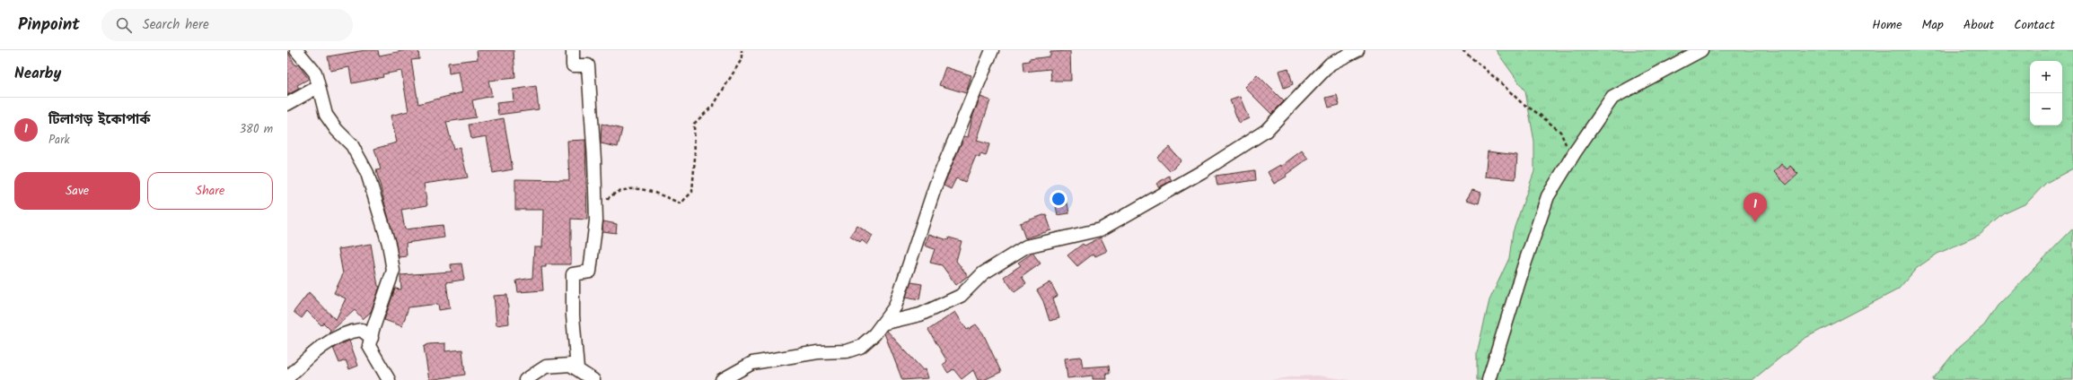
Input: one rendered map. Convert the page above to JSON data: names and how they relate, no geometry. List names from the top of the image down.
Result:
{
  "page": {
    "header": "Pinpoint",
    "search": "Search here",
    "nav": [
      "Home",
      "Map",
      "About",
      "Contact"
    ],
    "heading": "Nearby",
    "map_buttons": ["+", "−"],
    "list": [
      {
        "mark": "1",
        "name": "টিলাগড় ইকোপার্ক",
        "note": "Park",
        "value": "380 m"
      }
    ],
    "buttons": ["Save", "Share"],
    "pins": "1"
  }
}
